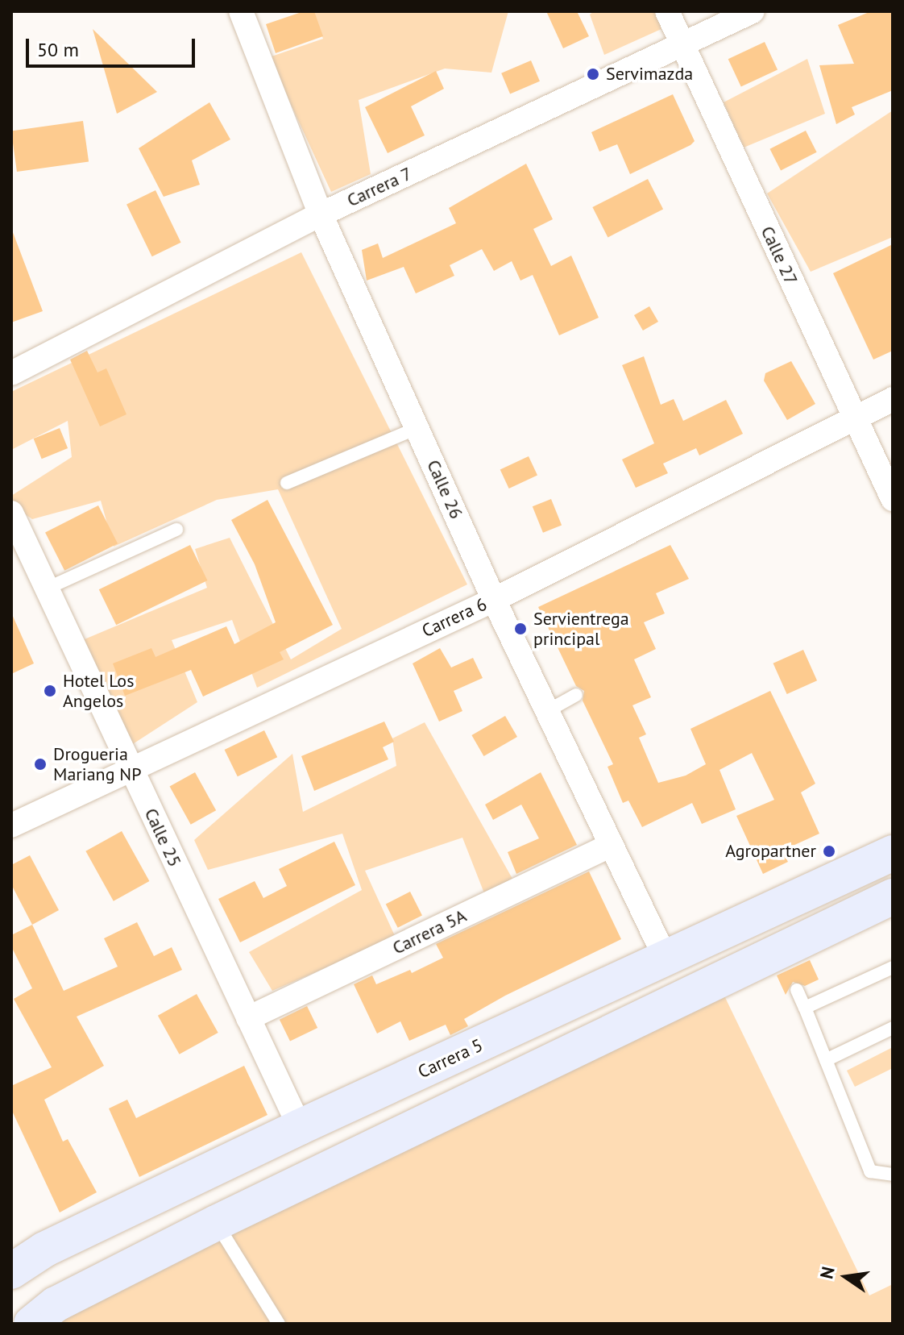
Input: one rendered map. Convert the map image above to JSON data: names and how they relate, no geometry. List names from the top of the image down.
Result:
{
  "streets": {
    "main road": ["Carrera 5"],
    "street": [
      "Carrera 7",
      "Calle 27",
      "Calle 26",
      "Carrera 6",
      "Calle 25",
      "Carrera 5A"
    ]
  },
  "crossings": [
    ["Carrera 7", "Calle 27"],
    ["Carrera 7", "Calle 26"],
    ["Calle 27", "Carrera 6"],
    ["Calle 26", "Carrera 6"],
    ["Calle 26", "Carrera 5A"],
    ["Calle 26", "Carrera 5"],
    ["Carrera 6", "Calle 25"],
    ["Calle 25", "Carrera 5A"],
    ["Calle 25", "Carrera 5"]
  ],
  "places": [
    "Servimazda",
    "Servientrega principal",
    "Hotel Los Angelos",
    "Drogueria Mariang NP",
    "Agropartner"
  ],
  "scale_bar": "50 m",
  "north": "left"
}
